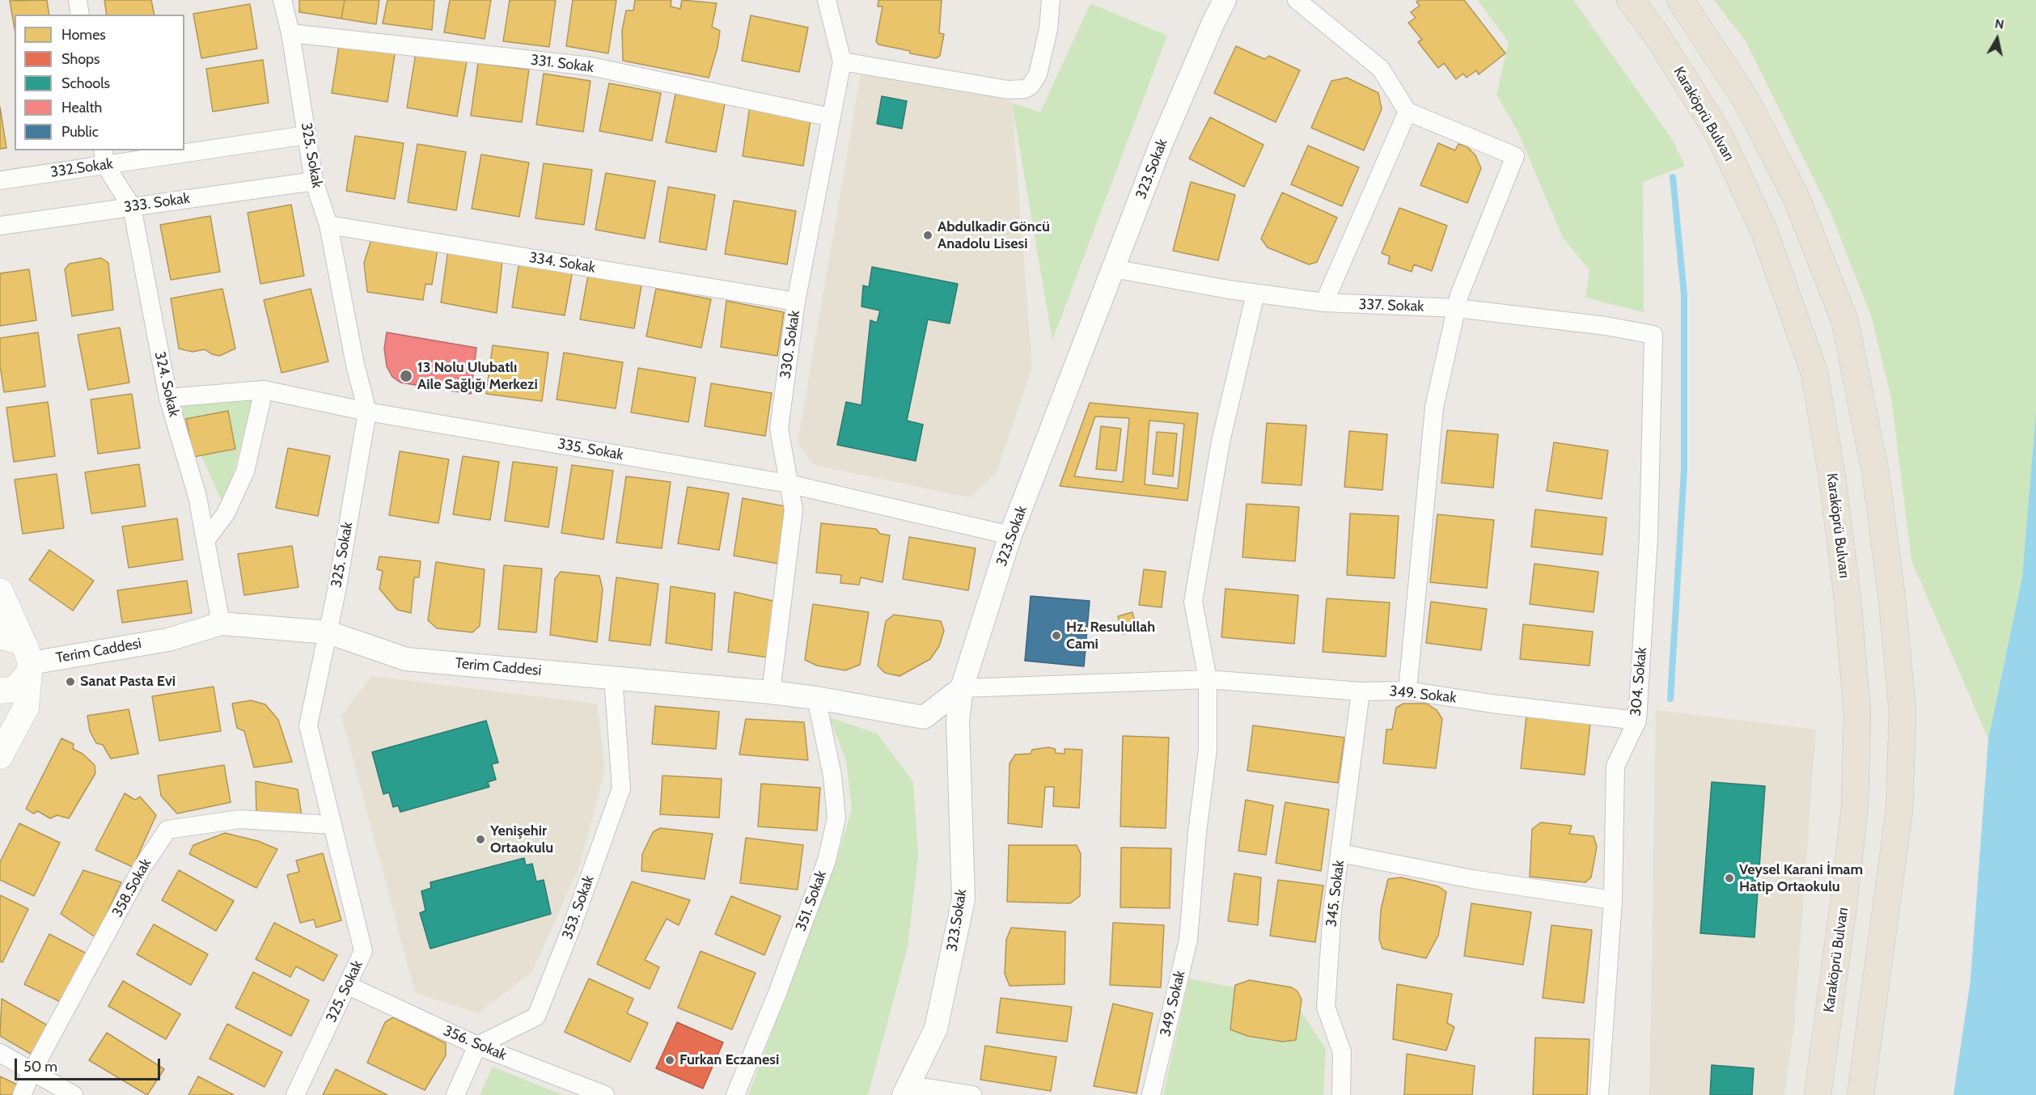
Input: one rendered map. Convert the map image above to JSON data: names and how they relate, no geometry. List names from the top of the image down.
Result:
{
  "streets": {
    "highway": ["Karaköprü Bulvarı"],
    "street": [
      "331. Sokak",
      "325. Sokak",
      "332.Sokak",
      "323.Sokak",
      "333. Sokak",
      "334. Sokak",
      "337. Sokak",
      "330. Sokak",
      "324. Sokak",
      "335. Sokak",
      "Terim Caddesi",
      "304. Sokak",
      "349. Sokak",
      "358.Sokak",
      "345. Sokak",
      "351. Sokak",
      "353. Sokak",
      "356. Sokak"
    ]
  },
  "crossings": [
    ["331. Sokak", "325. Sokak"],
    ["331. Sokak", "330. Sokak"],
    ["325. Sokak", "332.Sokak"],
    ["325. Sokak", "333. Sokak"],
    ["325. Sokak", "334. Sokak"],
    ["325. Sokak", "335. Sokak"],
    ["325. Sokak", "Terim Caddesi"],
    ["325. Sokak", "358.Sokak"],
    ["325. Sokak", "356. Sokak"],
    ["332.Sokak", "324. Sokak"],
    ["323.Sokak", "337. Sokak"],
    ["323.Sokak", "335. Sokak"],
    ["323.Sokak", "Terim Caddesi"],
    ["323.Sokak", "349. Sokak"],
    ["333. Sokak", "324. Sokak"],
    ["334. Sokak", "330. Sokak"],
    ["337. Sokak", "304. Sokak"],
    ["330. Sokak", "335. Sokak"],
    ["330. Sokak", "Terim Caddesi"],
    ["324. Sokak", "335. Sokak"],
    ["324. Sokak", "Terim Caddesi"],
    ["Terim Caddesi", "349. Sokak"],
    ["Terim Caddesi", "351. Sokak"],
    ["Terim Caddesi", "353. Sokak"],
    ["304. Sokak", "349. Sokak"],
    ["349. Sokak", "345. Sokak"],
    ["353. Sokak", "356. Sokak"]
  ],
  "places": [
    "Abdulkadir Göncü Anadolu Lisesi",
    "13 Nolu Ulubatlı Aile Sağlığı Merkezi",
    "Hz. Resulullah Cami",
    "Sanat Pasta Evi",
    "Yenişehir Ortaokulu",
    "Veysel Karani İmam Hatip Ortaokulu",
    "Furkan Eczanesi"
  ],
  "legend": [
    "Homes",
    "Shops",
    "Schools",
    "Health",
    "Public"
  ],
  "scale_bar": "50 m",
  "north": "top"
}
